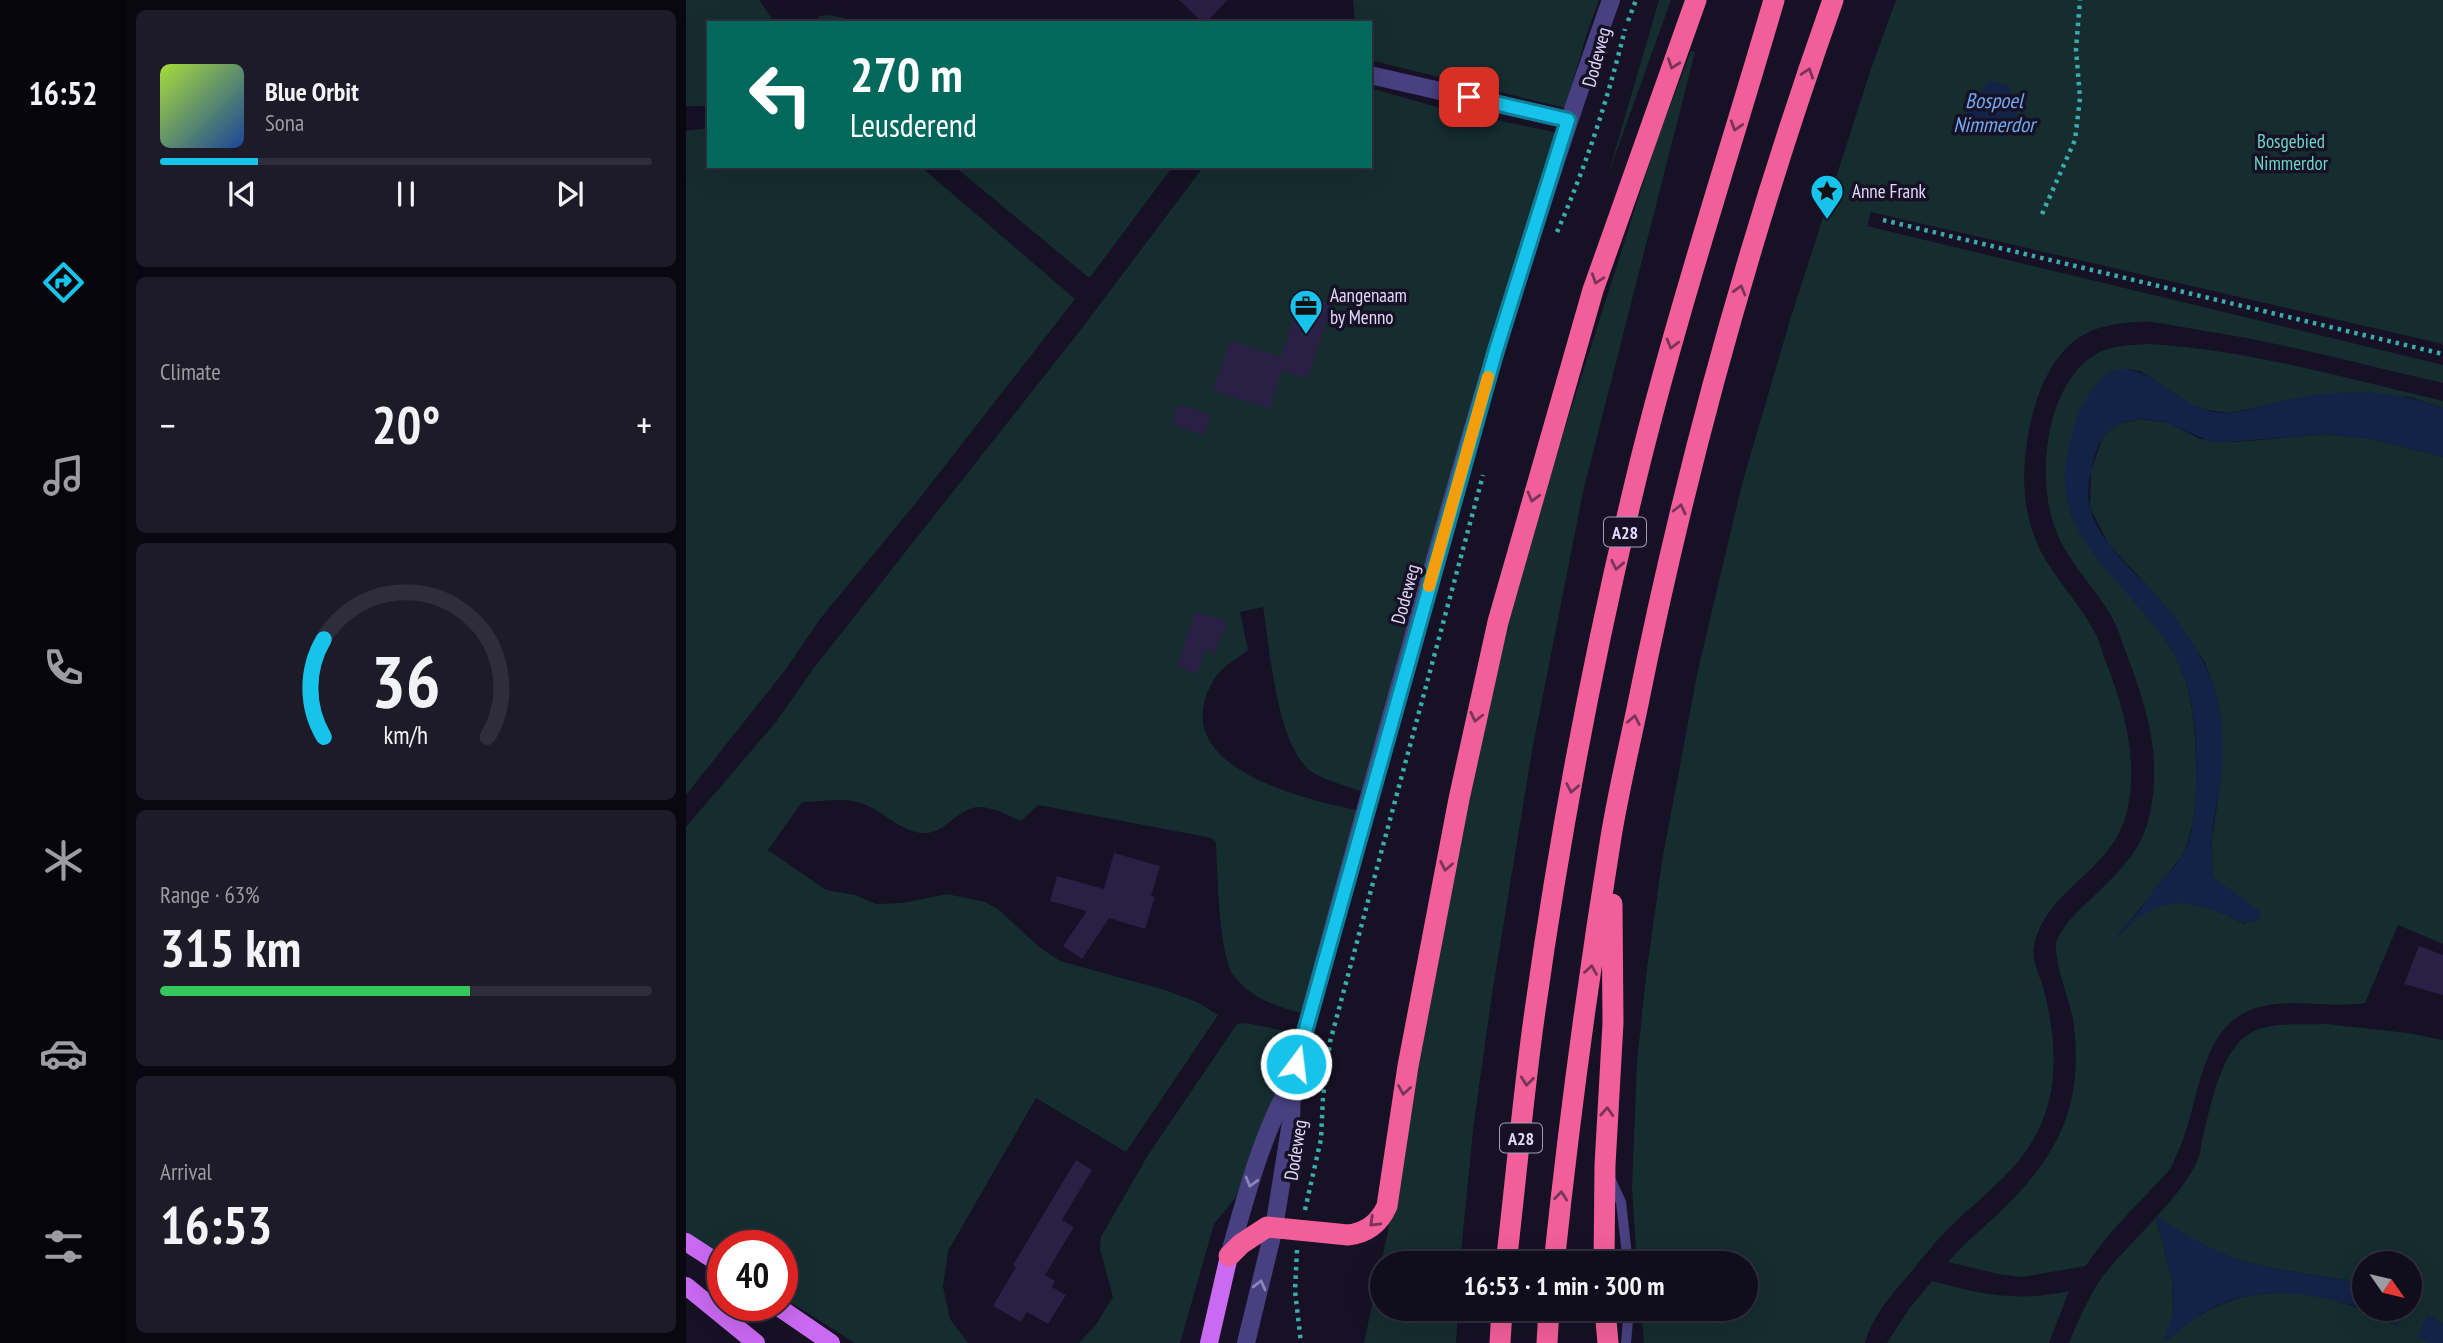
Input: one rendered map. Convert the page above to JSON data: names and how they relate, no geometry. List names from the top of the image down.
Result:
{
  "streets": {
    "highway": ["A28"],
    "main road": ["Dodeweg"]
  },
  "water": ["Bospoel Nimmerdor"],
  "parks": ["Bosgebied Nimmerdor"],
  "places": {
    "place": ["Anne Frank"],
    "office": ["Aangenaam by Menno"]
  },
  "north": "bottom right",
  "page": {
    "tabs": "16:52",
    "turn": ["270 m", "Leusderend"],
    "song": ["Blue Orbit", "Sona"],
    "tile": [
      "Climate",
      ["Range · 63%", "315 km"],
      ["Arrival", "16:53"]
    ],
    "heat": ["−", "20°", "+"],
    "limit": "40",
    "trip": "16:53 · 1 min · 300 m",
    "gauge": ["36", "km/h"]
  }
}
